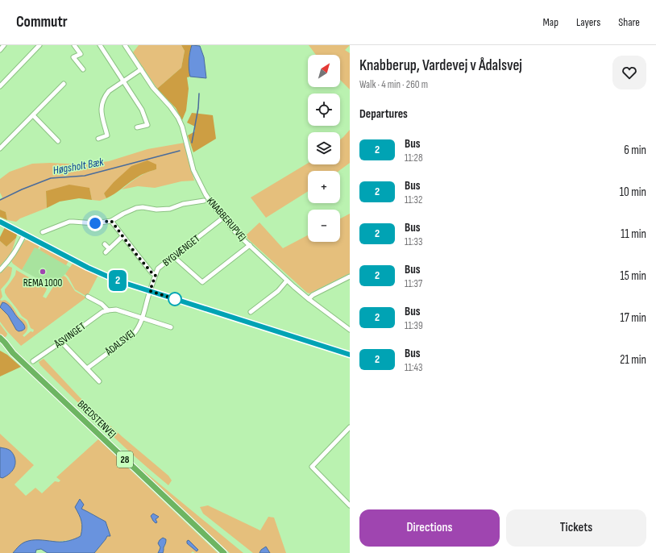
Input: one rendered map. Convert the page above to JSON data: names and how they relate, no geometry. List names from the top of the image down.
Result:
{
  "streets": {
    "highway": ["BREDSTENVEJ", "28"],
    "street": [
      "KNABBERUPVEJ",
      "BYGVÆNGET",
      "ÅSVINGET",
      "ÅDALSVEJ"
    ]
  },
  "crossings": [
    ["KNABBERUPVEJ", "BYGVÆNGET"],
    ["BYGVÆNGET", "ÅDALSVEJ"]
  ],
  "water": ["Høgsholt Bæk"],
  "places": ["REMA 1000"],
  "lines": ["bus line 2"],
  "north": "top right",
  "page": {
    "header": "Commutr",
    "nav": ["Map", "Layers", "Share"],
    "on_map": "2",
    "heading": [
      ["Knabberup, Vardevej v Ådalsvej", "Walk · 4 min · 260 m"],
      "Departures"
    ],
    "map_buttons": ["+", "−"],
    "list": [
      {
        "mark": "2",
        "name": "Bus",
        "note": "11:28",
        "value": "6 min"
      },
      {
        "mark": "2",
        "name": "Bus",
        "note": "11:32",
        "value": "10 min"
      },
      {
        "mark": "2",
        "name": "Bus",
        "note": "11:33",
        "value": "11 min"
      },
      {
        "mark": "2",
        "name": "Bus",
        "note": "11:37",
        "value": "15 min"
      },
      {
        "mark": "2",
        "name": "Bus",
        "note": "11:39",
        "value": "17 min"
      },
      {
        "mark": "2",
        "name": "Bus",
        "note": "11:43",
        "value": "21 min"
      }
    ],
    "buttons": ["Directions", "Tickets"]
  }
}
